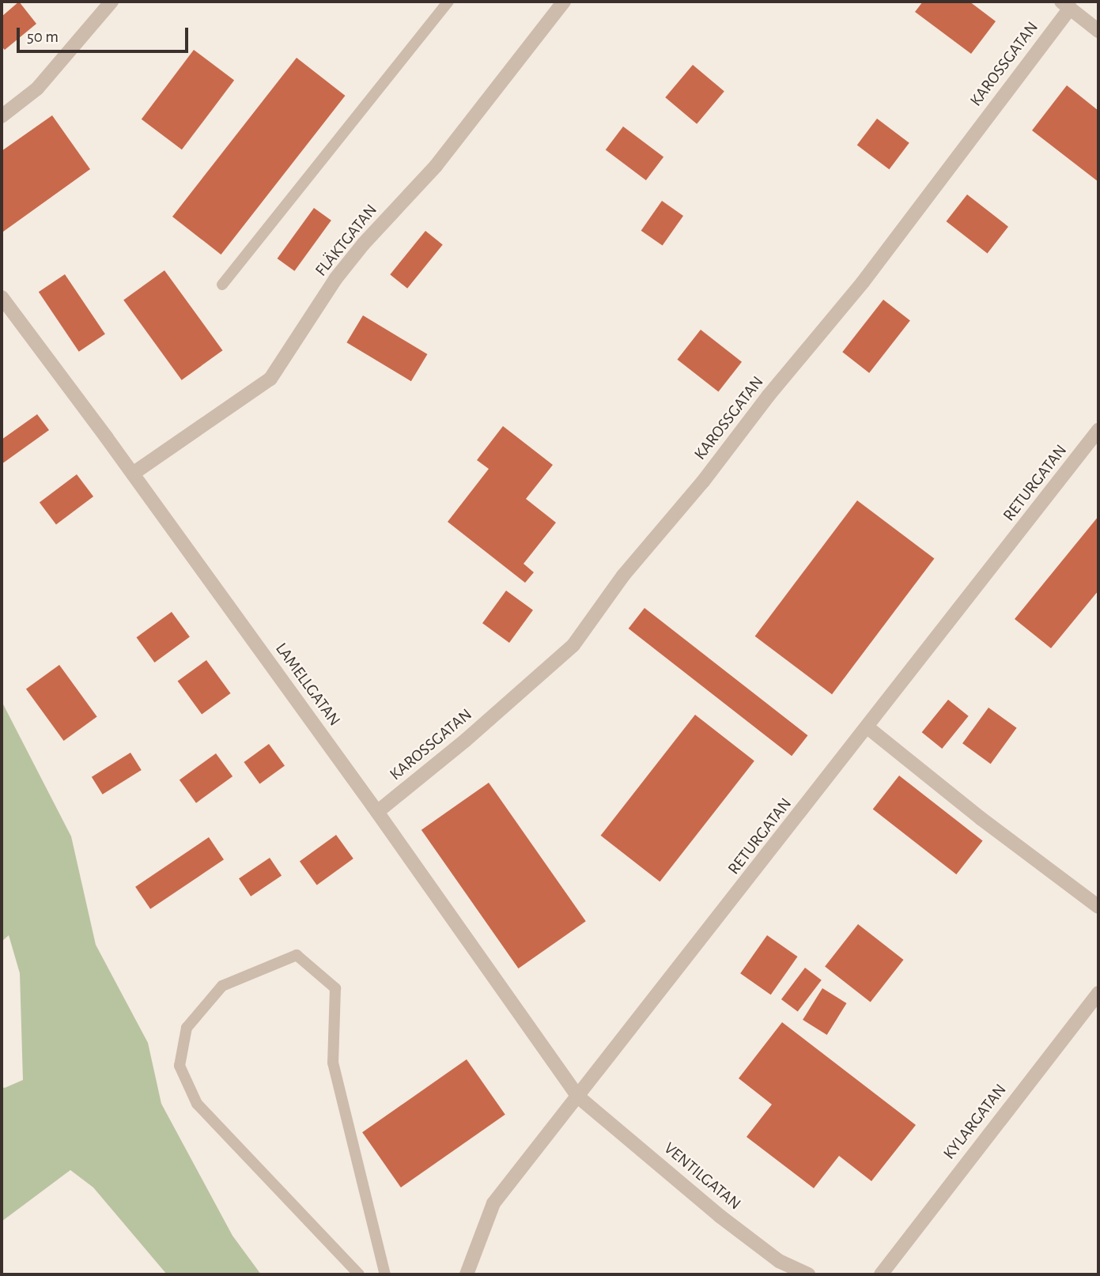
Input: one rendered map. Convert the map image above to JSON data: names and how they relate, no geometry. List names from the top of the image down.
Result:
{
  "streets": {
    "street": [
      "KAROSSGATAN",
      "FLÄKTGATAN",
      "RETURGATAN",
      "LAMELLGATAN",
      "KYLARGATAN",
      "VENTILGATAN"
    ]
  },
  "crossings": [
    ["KAROSSGATAN", "LAMELLGATAN"],
    ["FLÄKTGATAN", "LAMELLGATAN"],
    ["RETURGATAN", "LAMELLGATAN"],
    ["RETURGATAN", "VENTILGATAN"],
    ["LAMELLGATAN", "VENTILGATAN"]
  ],
  "scale_bar": "50 m"
}
